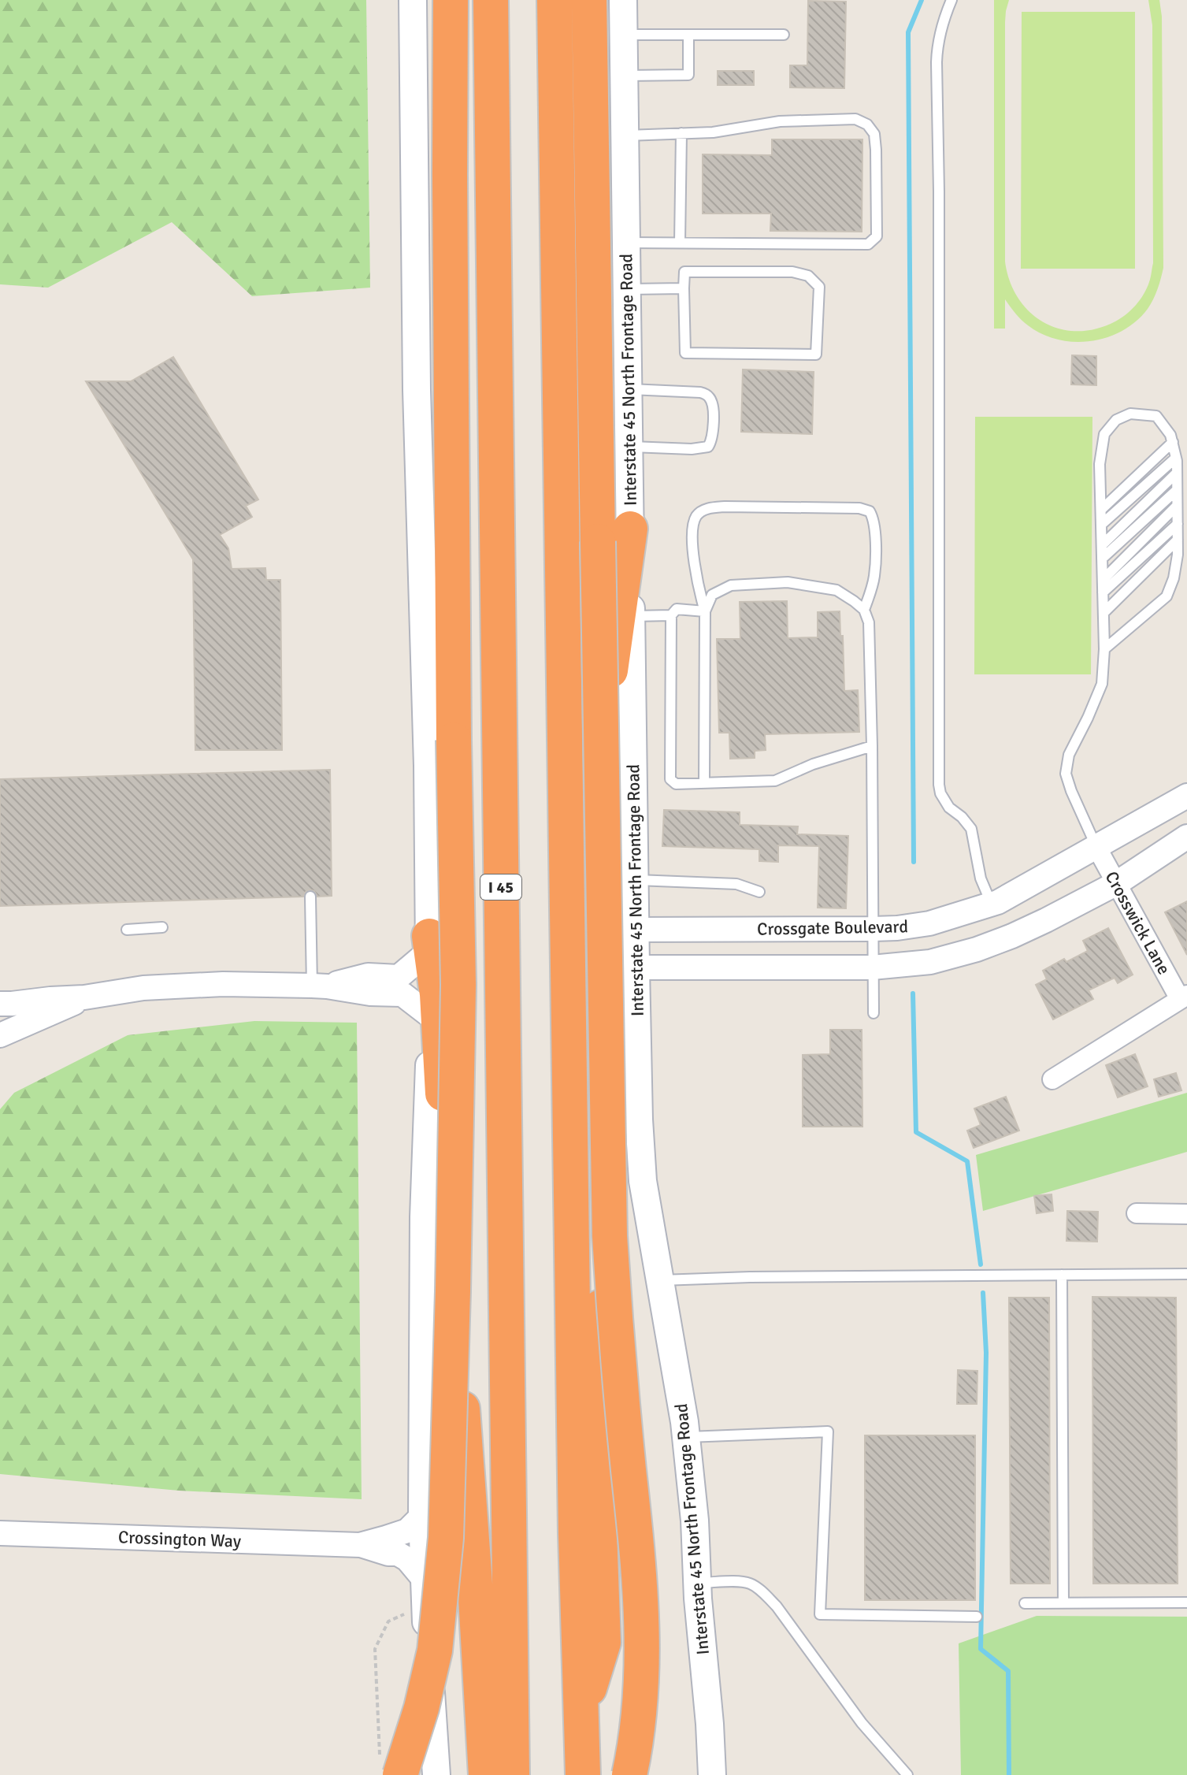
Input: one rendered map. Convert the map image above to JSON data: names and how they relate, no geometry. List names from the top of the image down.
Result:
{
  "streets": {
    "highway": ["I 45"],
    "main road": ["Interstate 45 North Frontage Road"],
    "street": ["Crosswick Lane", "Crossgate Boulevard", "Crossington Way"]
  },
  "crossings": [
    ["Interstate 45 North Frontage Road", "Crossgate Boulevard"],
    ["Crosswick Lane", "Crossgate Boulevard"]
  ]
}
